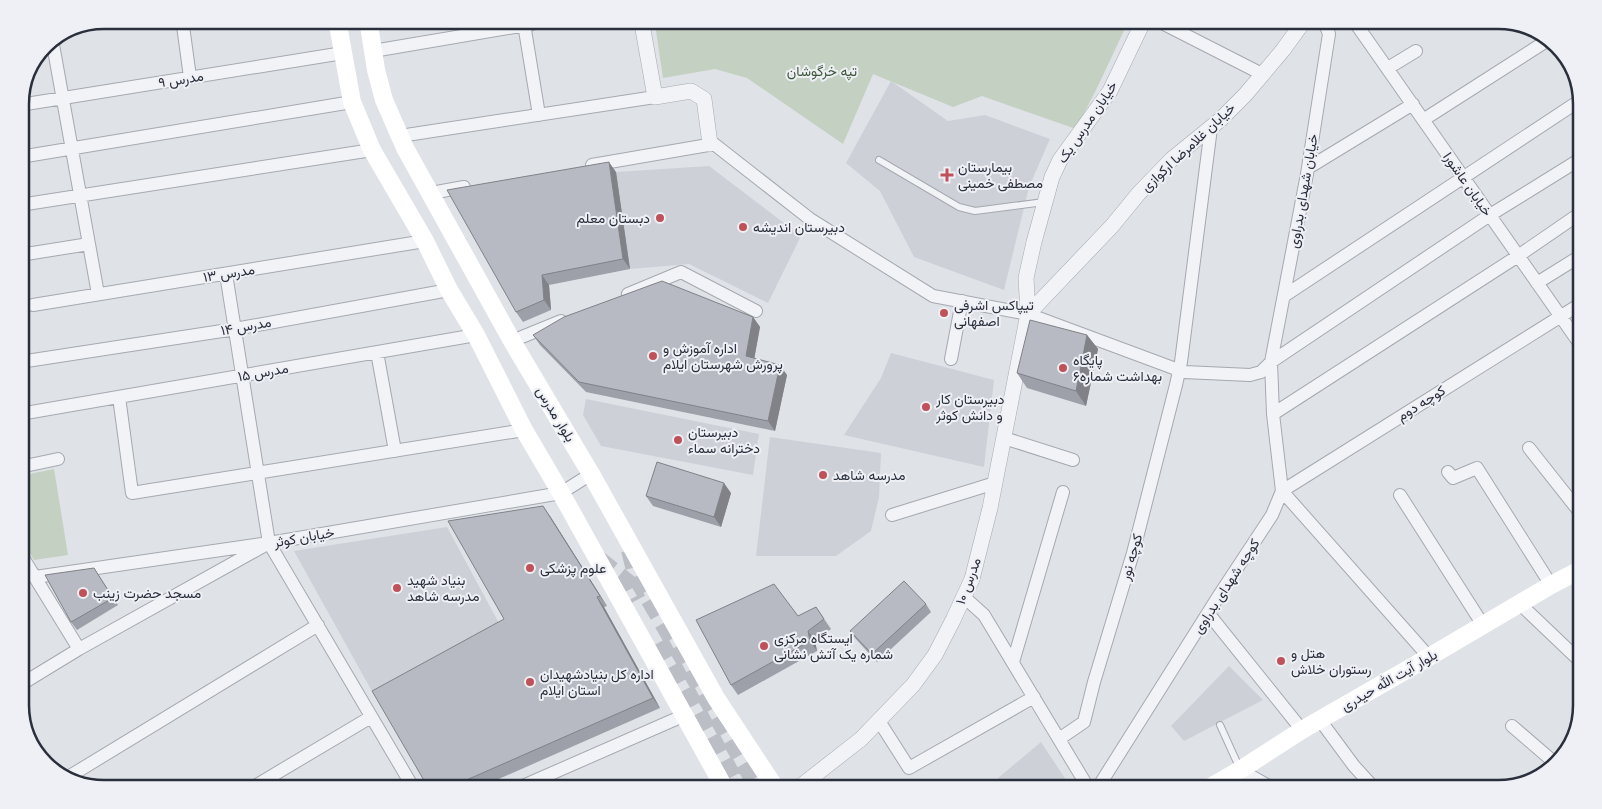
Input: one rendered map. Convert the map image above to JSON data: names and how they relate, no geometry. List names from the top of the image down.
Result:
{
  "streets": {
    "main road": ["بلوار مدرس", "بلوار آیت الله حیدری"],
    "street": [
      "مدرس ۹",
      "خیابان مدرس یک",
      "خیابان غلامرضا ارکوازی",
      "خیابان عاشورا",
      "خیابان شهدای بدراوی",
      "مدرس ۱۳",
      "مدرس ۱۴",
      "مدرس ۱۵",
      "کوچه دوم",
      "خیابان کوثر",
      "کوچه نور",
      "مدرس ۱۰",
      "کوچه شهدای بدراوی"
    ]
  },
  "crossings": [
    ["خیابان مدرس یک", "خیابان غلامرضا ارکوازی"],
    ["خیابان مدرس یک", "مدرس ۱۰"],
    ["خیابان غلامرضا ارکوازی", "کوچه نور"],
    ["خیابان غلامرضا ارکوازی", "مدرس ۱۰"],
    ["خیابان عاشورا", "کوچه دوم"],
    ["خیابان شهدای بدراوی", "کوچه شهدای بدراوی"],
    ["کوچه دوم", "کوچه شهدای بدراوی"]
  ],
  "parks": ["تپه خرگوشان"],
  "places": {
    "health": ["بیمارستان مصطفی خمینی"],
    "other": [
      "دبستان معلم",
      "دبیرستان اندیشه",
      "تیپاکس اشرفی اصفهانی",
      "اداره آموزش و پرورش شهرستان ایلام",
      "پایگاه بهداشت شماره۶",
      "دبیرستان کار و دانش کوثر",
      "دبیرستان دخترانه سماء",
      "مدرسه شاهد",
      "علوم پزشکی",
      "بنیاد شهید مدرسه شاهد",
      "مسجد حضرت زینب",
      "ایستگاه مرکزی شماره یک آتش نشانی",
      "هتل و رستوران خلاش",
      "اداره کل بنیادشهیدان استان ایلام"
    ]
  }
}
